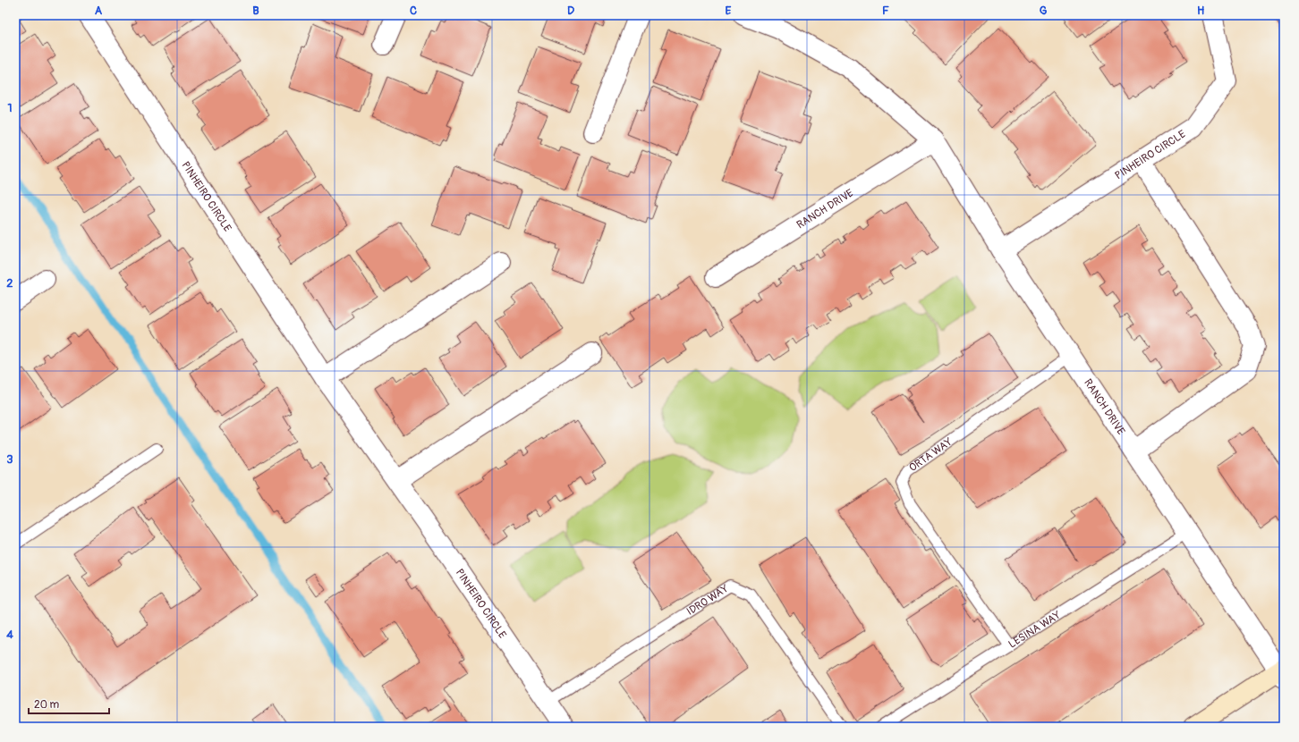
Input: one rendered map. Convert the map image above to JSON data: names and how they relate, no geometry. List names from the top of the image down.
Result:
{
  "streets": {
    "street": ["PINHEIRO CIRCLE", "RANCH DRIVE"],
    "lane": ["ORTA WAY", "IDRO WAY", "LESINA WAY"]
  },
  "crossings": [
    ["PINHEIRO CIRCLE", "RANCH DRIVE"],
    ["PINHEIRO CIRCLE", "IDRO WAY"],
    ["RANCH DRIVE", "ORTA WAY"],
    ["RANCH DRIVE", "LESINA WAY"],
    ["ORTA WAY", "LESINA WAY"]
  ],
  "scale_bar": "20 m",
  "grid": {
    "columns": [
      "A",
      "B",
      "C",
      "D",
      "E",
      "F",
      "G",
      "H"
    ],
    "rows": [
      "1",
      "2",
      "3",
      "4"
    ]
  }
}
